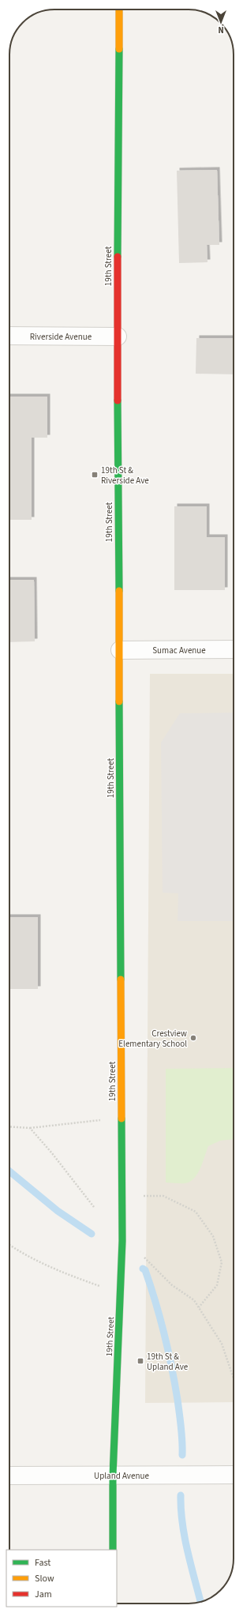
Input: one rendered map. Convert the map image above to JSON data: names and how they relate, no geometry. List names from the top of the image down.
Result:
{
  "streets": {
    "street": [
      "19th Street",
      "Riverside Avenue",
      "Sumac Avenue",
      "Upland Avenue"
    ]
  },
  "crossings": [
    ["19th Street", "Riverside Avenue"],
    ["19th Street", "Sumac Avenue"],
    ["19th Street", "Upland Avenue"]
  ],
  "places": {
    "transit": ["19th St & Riverside Ave", "19th St & Upland Ave"],
    "other": ["Crestview Elementary School"]
  },
  "legend": ["Fast", "Slow", "Jam"],
  "north": "bottom"
}
